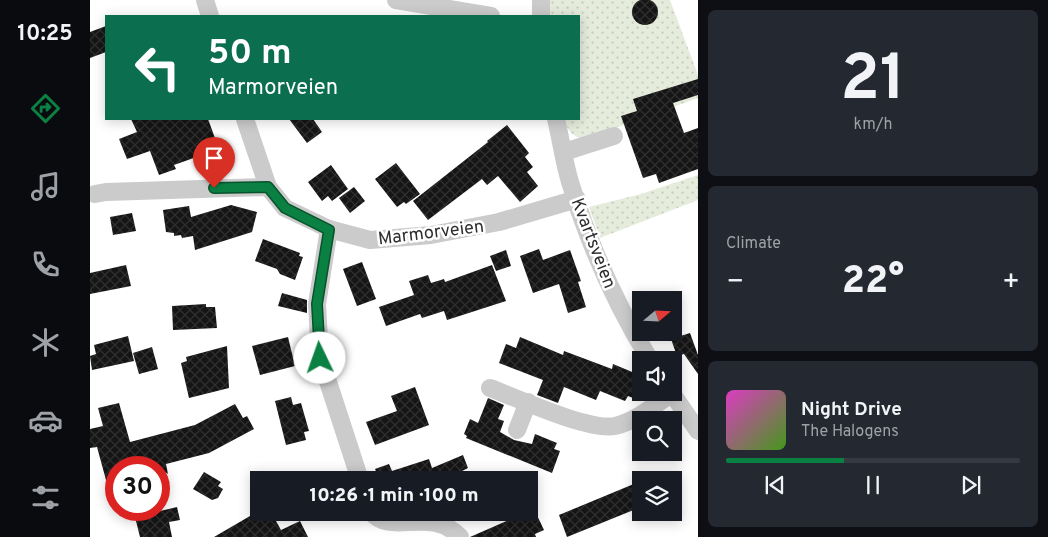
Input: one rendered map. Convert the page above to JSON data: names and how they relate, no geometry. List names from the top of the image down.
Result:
{
  "streets": {
    "street": ["Marmorveien", "Kvartsveien"]
  },
  "crossings": [
    ["Marmorveien", "Kvartsveien"]
  ],
  "north": "right",
  "page": {
    "tabs": "10:25",
    "tile": [
      ["21", "km/h"],
      "Climate"
    ],
    "turn": ["50 m", "Marmorveien"],
    "heat": ["−", "22°", "+"],
    "song": ["Night Drive", "The Halogens"],
    "limit": "30",
    "trip": "10:26 · 1 min · 100 m"
  }
}
